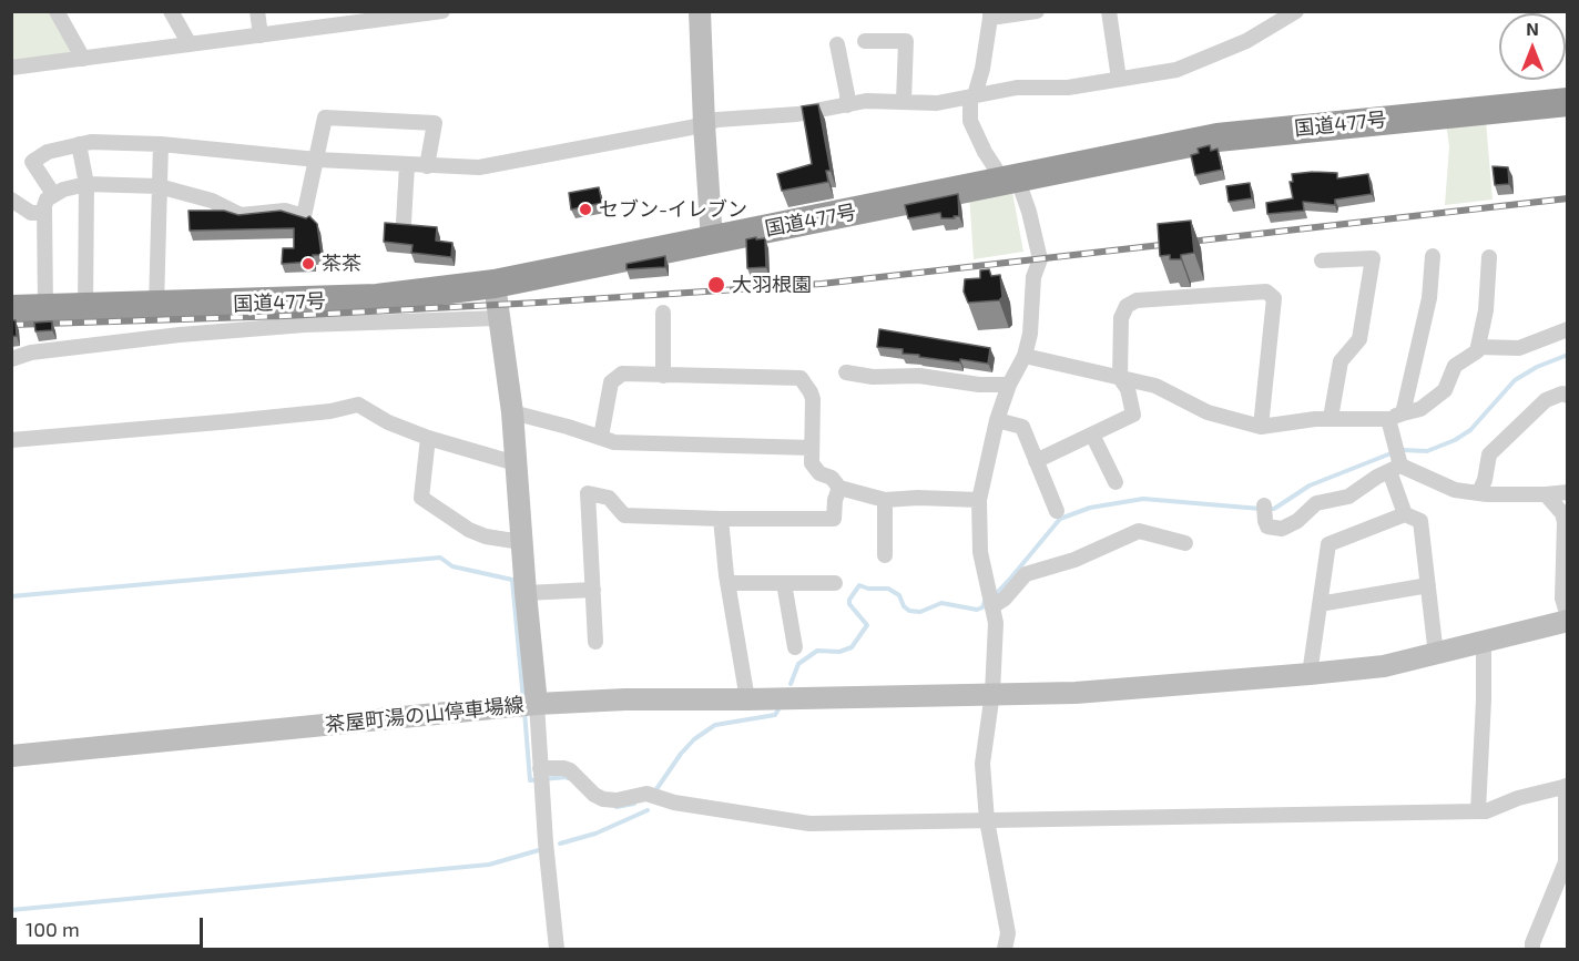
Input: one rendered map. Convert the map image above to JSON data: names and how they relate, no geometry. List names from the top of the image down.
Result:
{
  "streets": {
    "highway": ["国道477号"],
    "street": ["茶屋町湯の山停車場線"]
  },
  "crossings": [
    ["国道477号", "茶屋町湯の山停車場線"]
  ],
  "places": ["セブン-イレブン", "茶茶", "大羽根園"],
  "scale_bar": "100 m",
  "north": "top"
}
